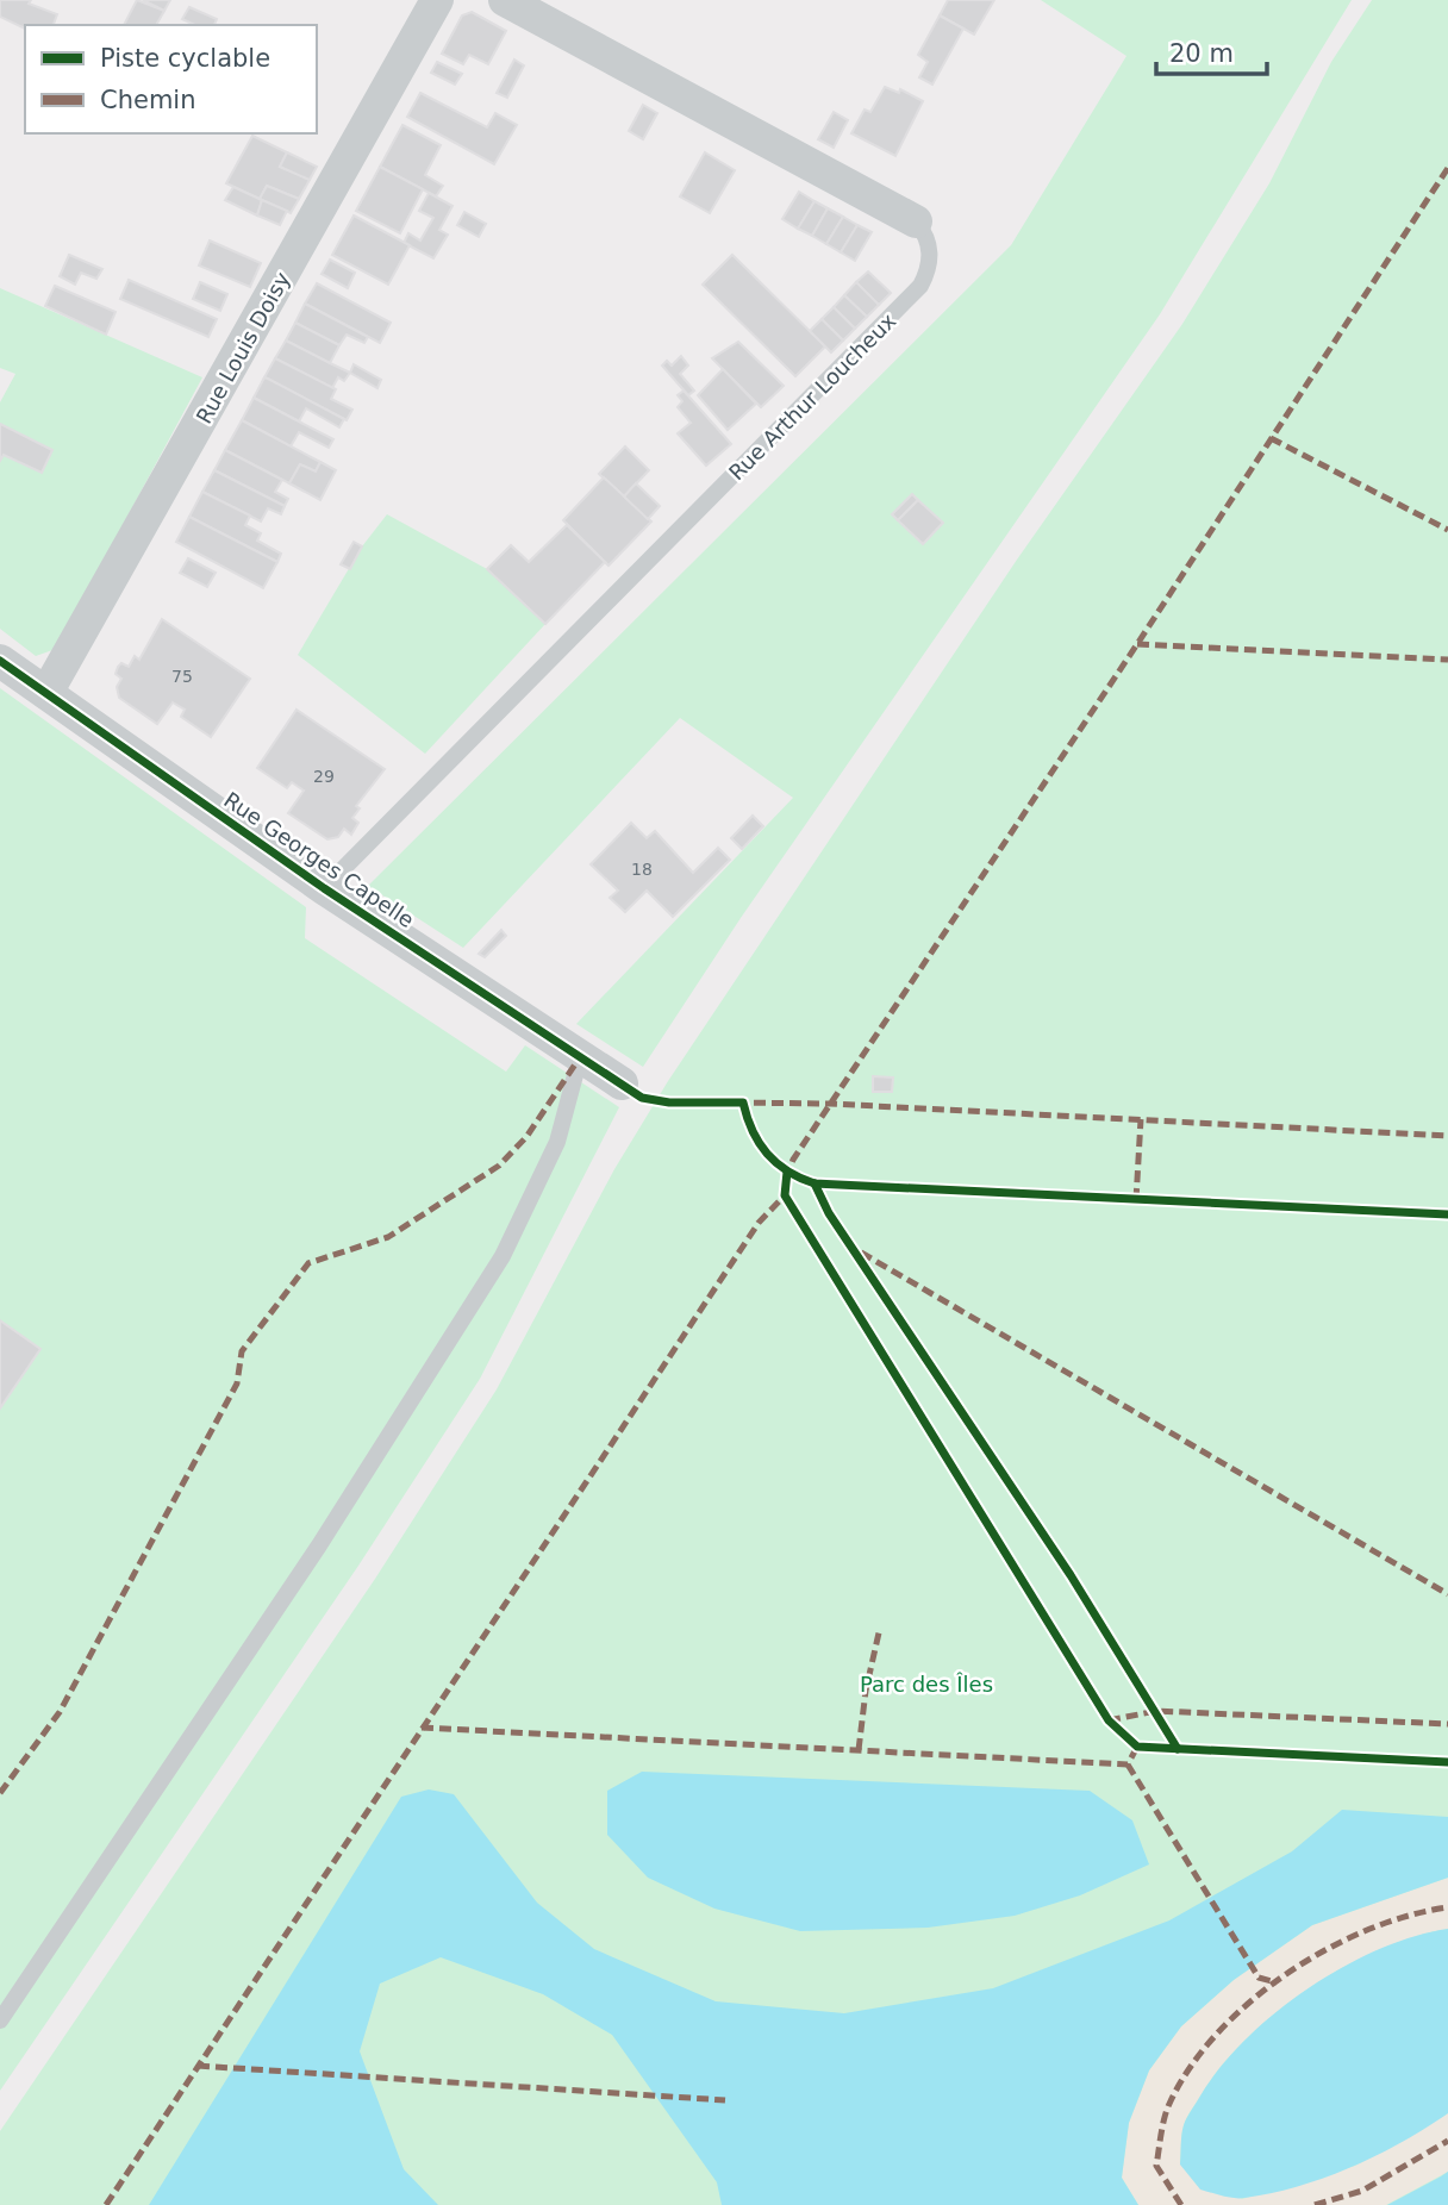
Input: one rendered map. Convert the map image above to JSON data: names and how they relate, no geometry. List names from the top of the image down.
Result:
{
  "streets": {
    "street": ["Rue Louis Doisy", "Rue Arthur Loucheux", "Rue Georges Capelle"]
  },
  "crossings": [
    ["Rue Louis Doisy", "Rue Georges Capelle"],
    ["Rue Arthur Loucheux", "Rue Georges Capelle"]
  ],
  "parks": ["Parc des Îles"],
  "house_numbers": ["75", "29", "18"],
  "legend": ["Piste cyclable", "Chemin"],
  "scale_bar": "20 m"
}
